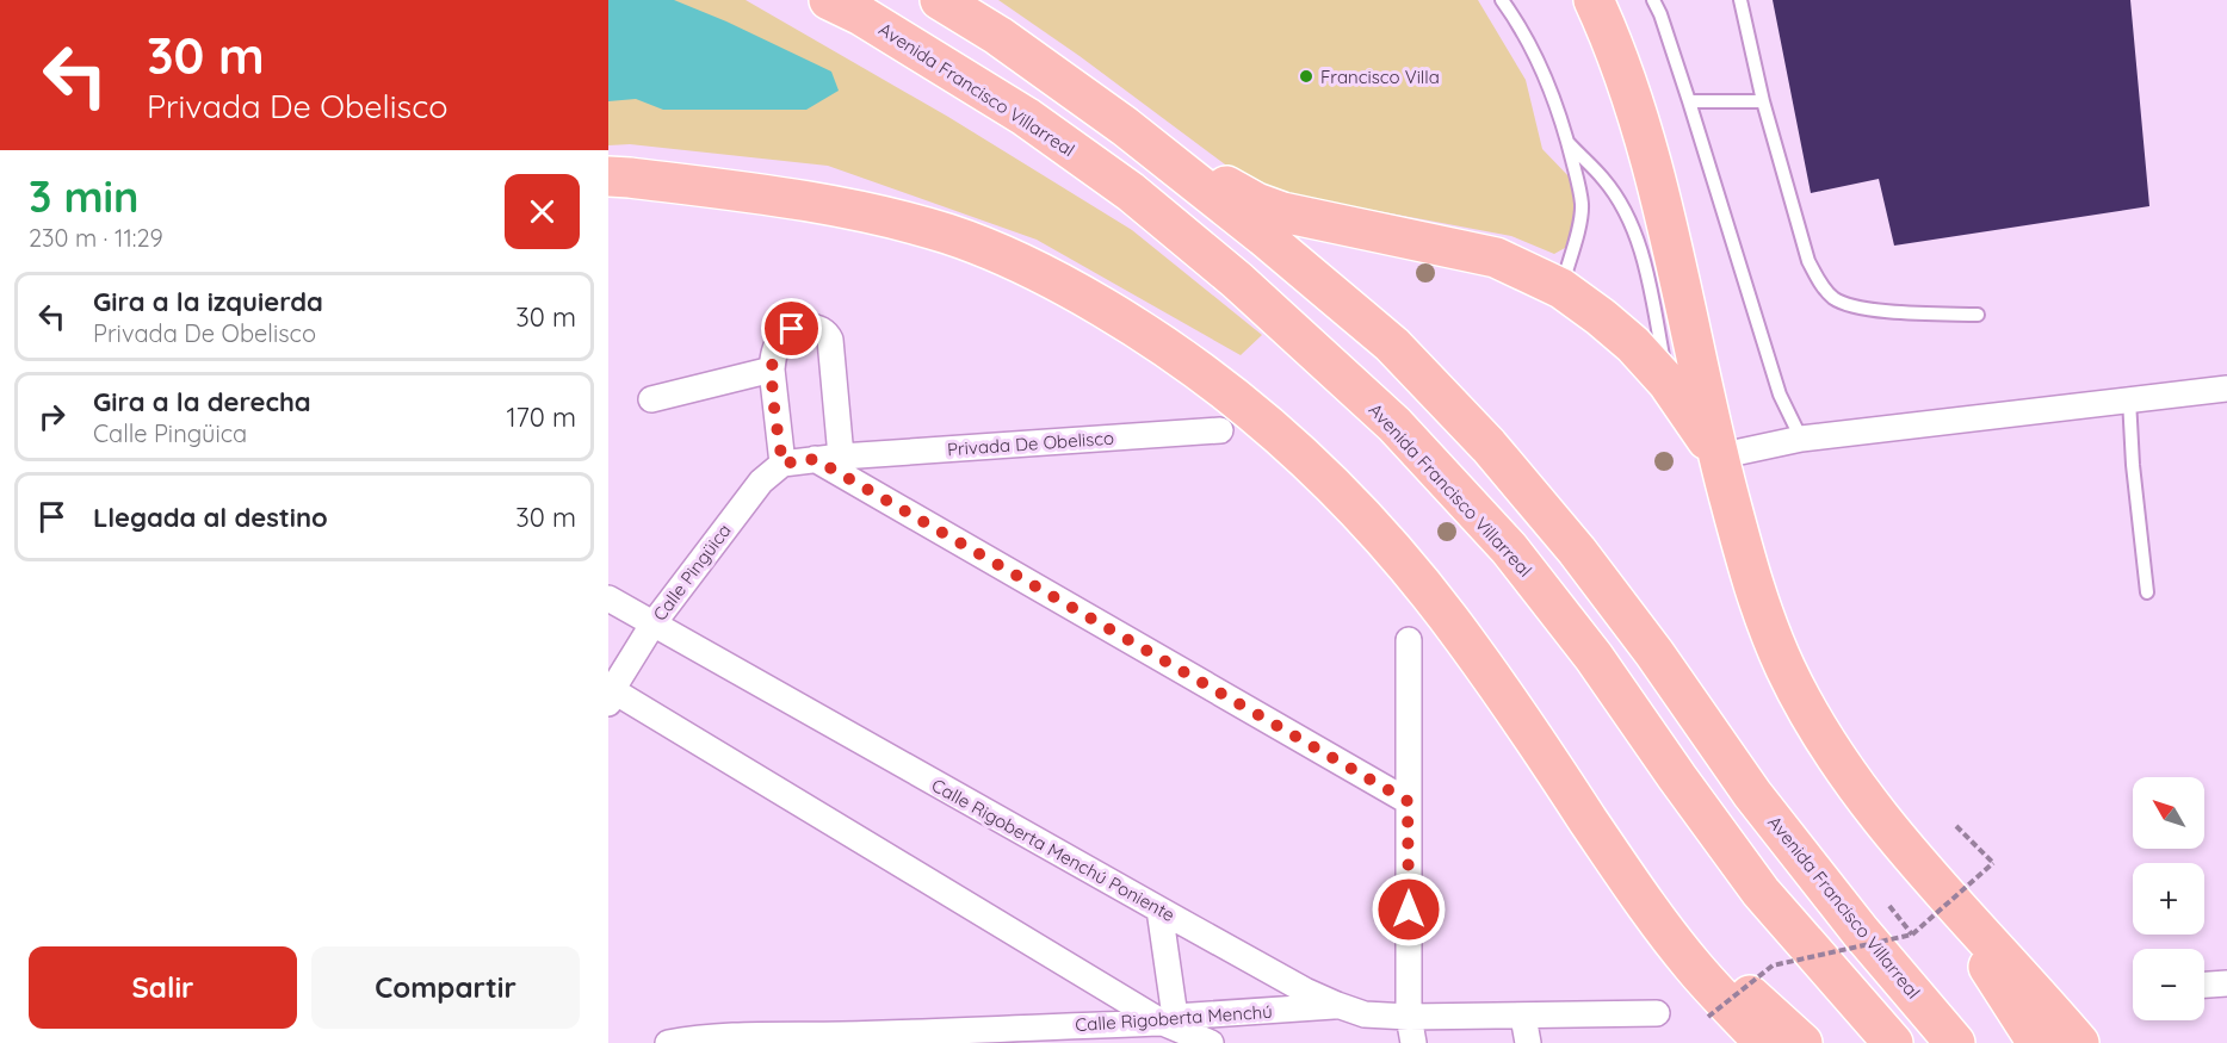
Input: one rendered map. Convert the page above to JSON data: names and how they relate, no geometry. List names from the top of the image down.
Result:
{
  "streets": {
    "highway": ["Avenida Francisco Villarreal"],
    "street": [
      "Privada De Obelisco",
      "Calle Pingüica",
      "Calle Rigoberta Menchú Poniente",
      "Calle Rigoberta Menchú"
    ]
  },
  "crossings": [
    ["Calle Pingüica", "Calle Rigoberta Menchú Poniente"],
    ["Calle Rigoberta Menchú Poniente", "Calle Rigoberta Menchú"]
  ],
  "places": ["Francisco Villa"],
  "north": "top left",
  "page": {
    "turn": ["30 m", "Privada De Obelisco"],
    "heading": ["3 min", "230 m · 11:29"],
    "list": [
      {
        "name": "Gira a la izquierda",
        "note": "Privada De Obelisco",
        "value": "30 m"
      },
      {
        "name": "Gira a la derecha",
        "note": "Calle Pingüica",
        "value": "170 m"
      },
      {
        "name": "Llegada al destino",
        "value": "30 m"
      }
    ],
    "map_buttons": ["+", "−"],
    "buttons": ["Salir", "Compartir"]
  }
}
